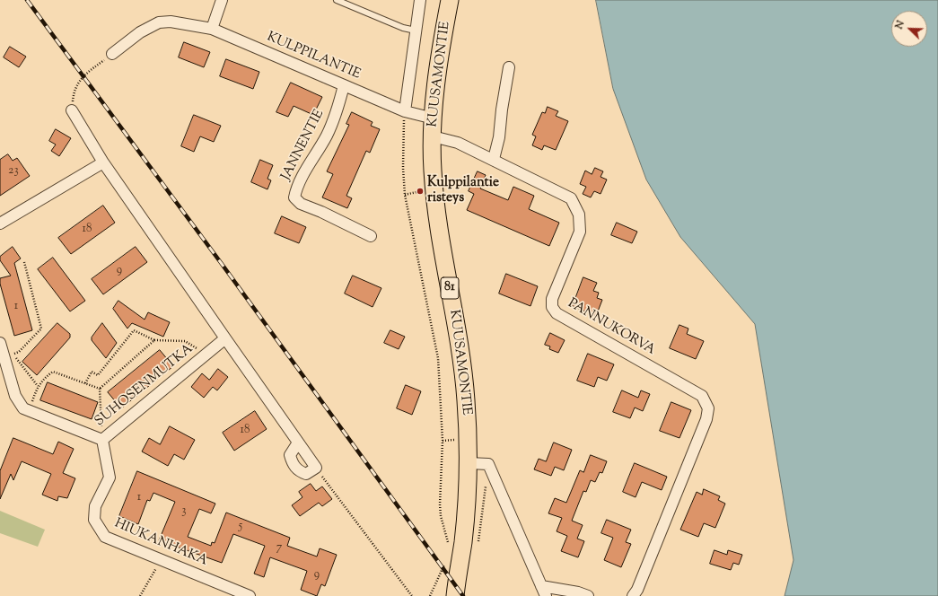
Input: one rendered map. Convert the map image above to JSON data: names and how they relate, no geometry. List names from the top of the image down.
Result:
{
  "streets": {
    "main road": ["KUUSAMONTIE", "81"],
    "street": [
      "KULPPILANTIE",
      "JANNENTIE",
      "PANNUKORVA",
      "SUHOSENMUTKA",
      "HIUKANHAKA"
    ]
  },
  "crossings": [
    ["KULPPILANTIE", "KUUSAMONTIE"],
    ["KULPPILANTIE", "JANNENTIE"],
    ["KUUSAMONTIE", "PANNUKORVA"],
    ["SUHOSENMUTKA", "HIUKANHAKA"]
  ],
  "places": ["Kulppilantie risteys"],
  "house_numbers": [
    "23",
    "18",
    "9",
    "1",
    "18",
    "1",
    "3",
    "5",
    "7",
    "9"
  ],
  "north": "top left"
}
